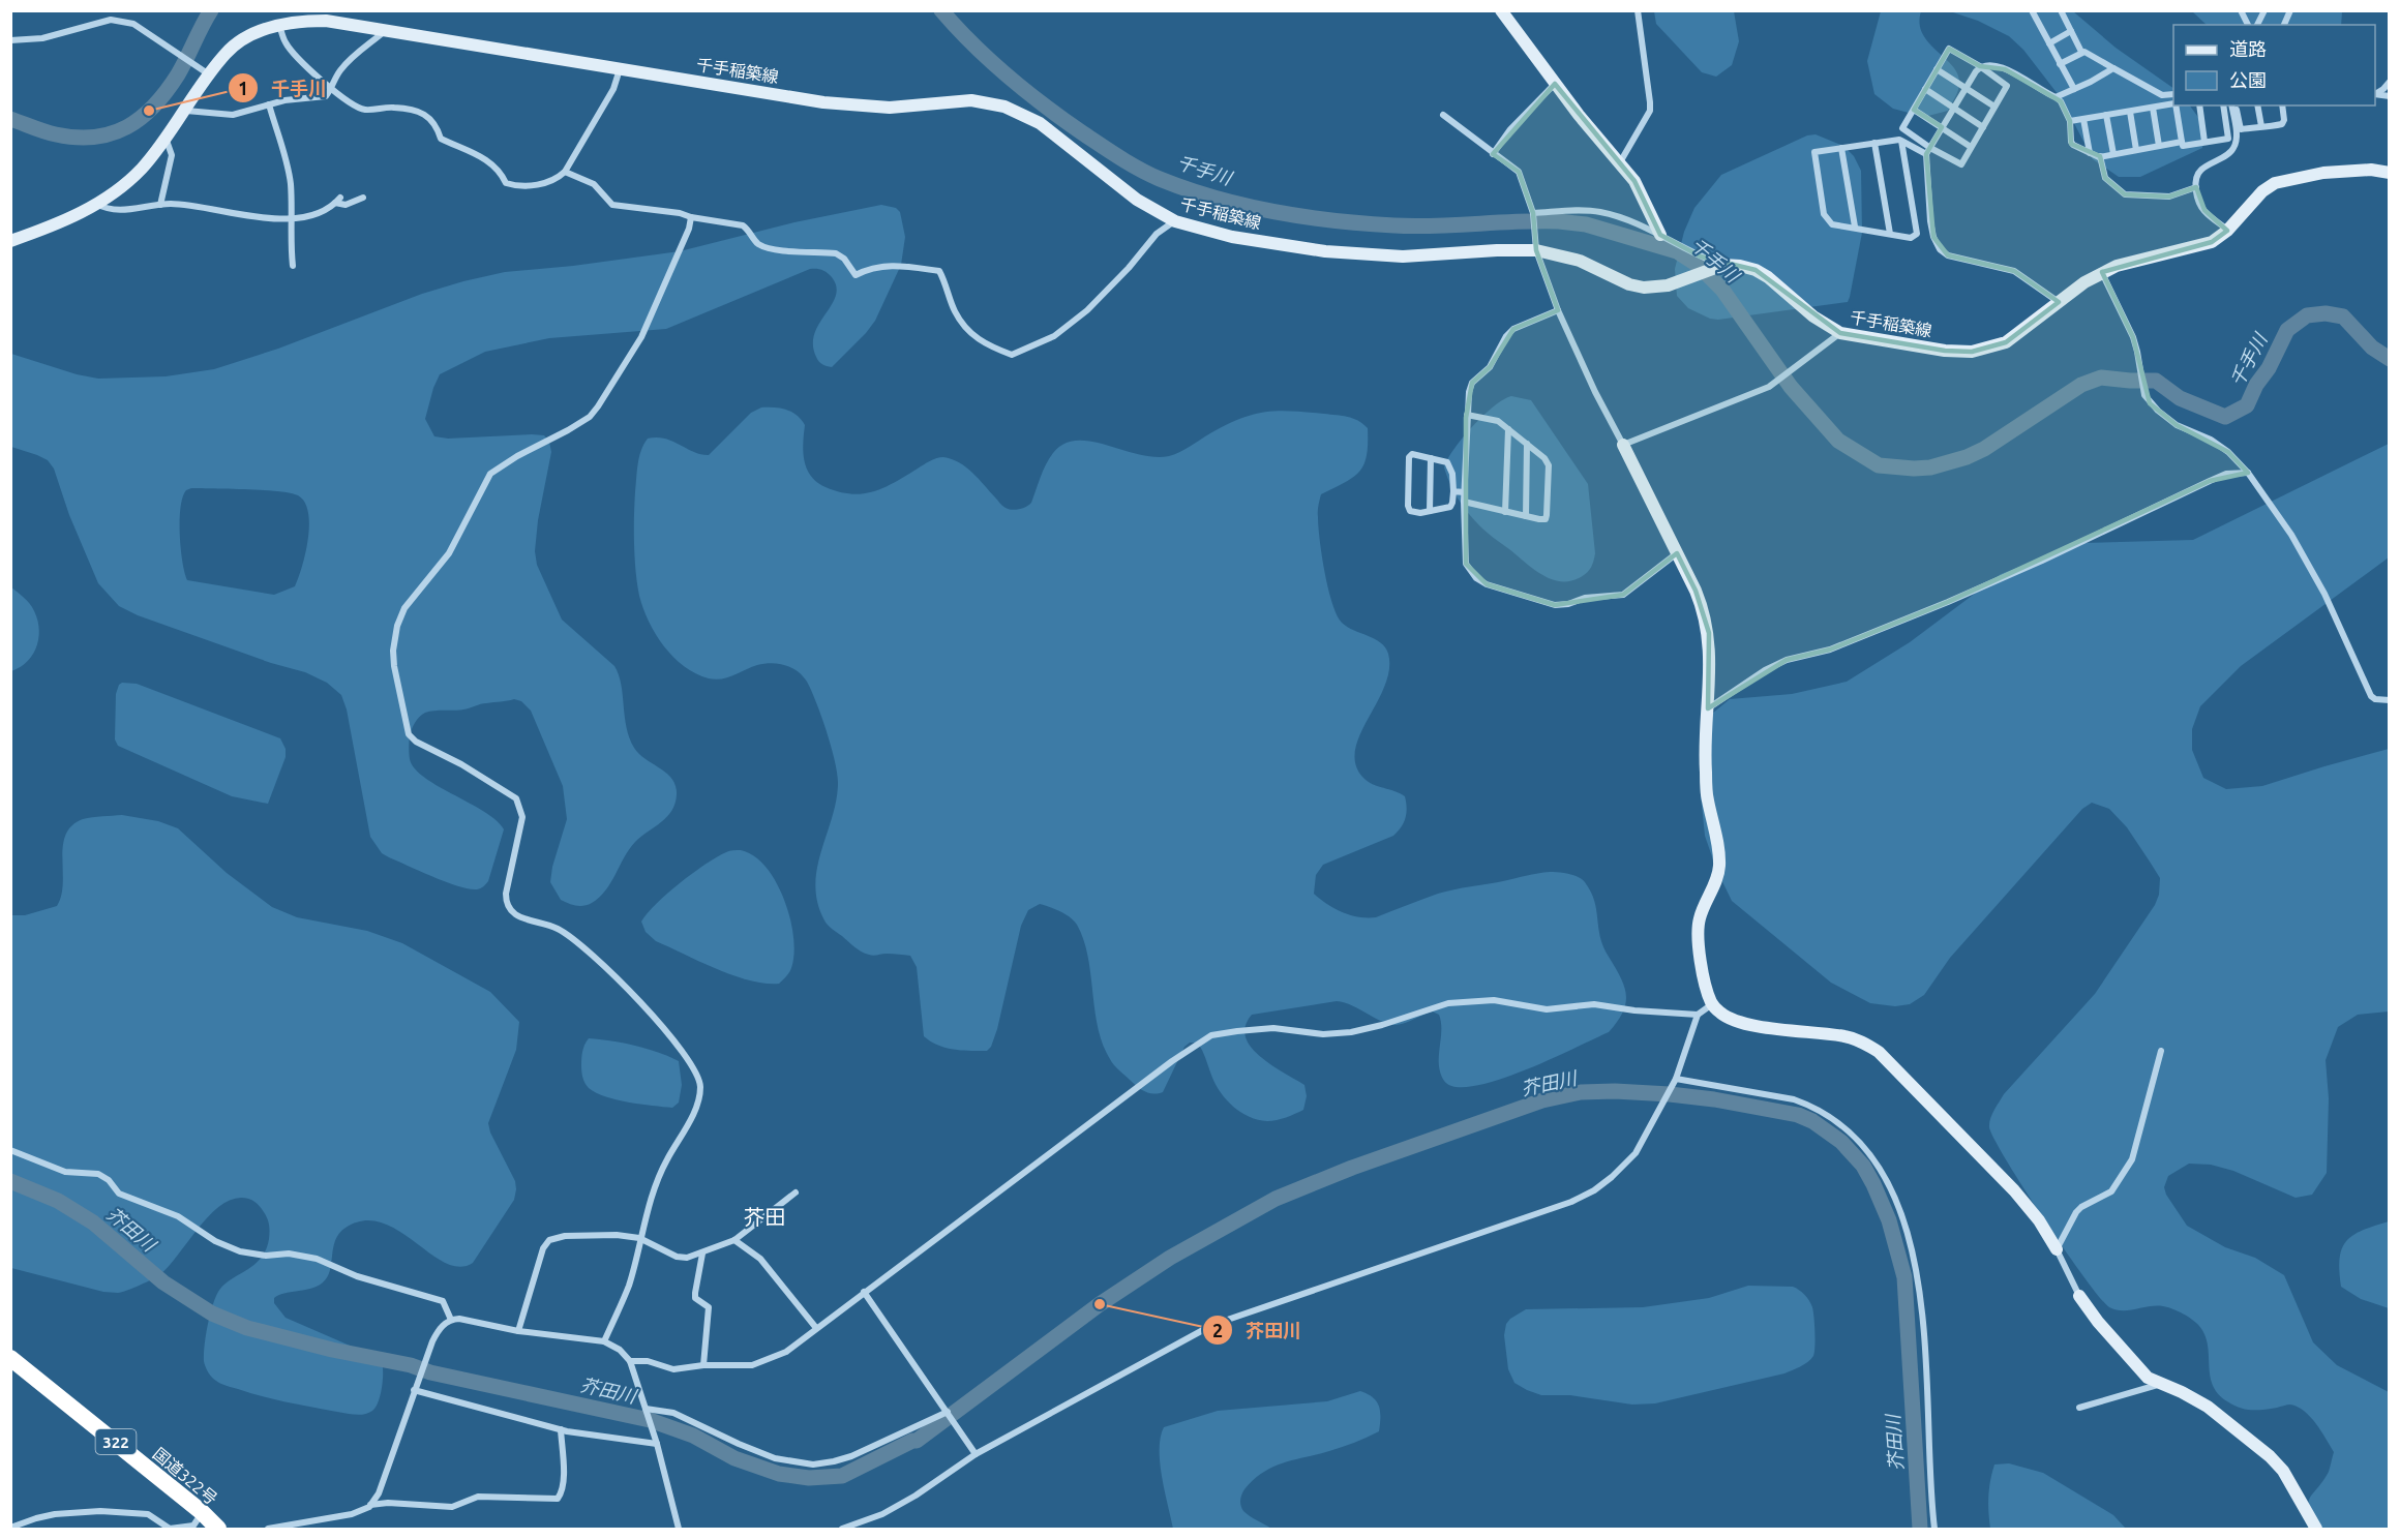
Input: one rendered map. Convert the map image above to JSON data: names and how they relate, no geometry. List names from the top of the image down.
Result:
{
  "streets": {
    "highway": ["322", "国道322号"],
    "main road": ["千手稲築線"]
  },
  "districts": ["芥田"],
  "water": ["千手川", "芥田川"],
  "places": ["千手川", "芥田川"],
  "legend": ["道路", "公園"]
}
